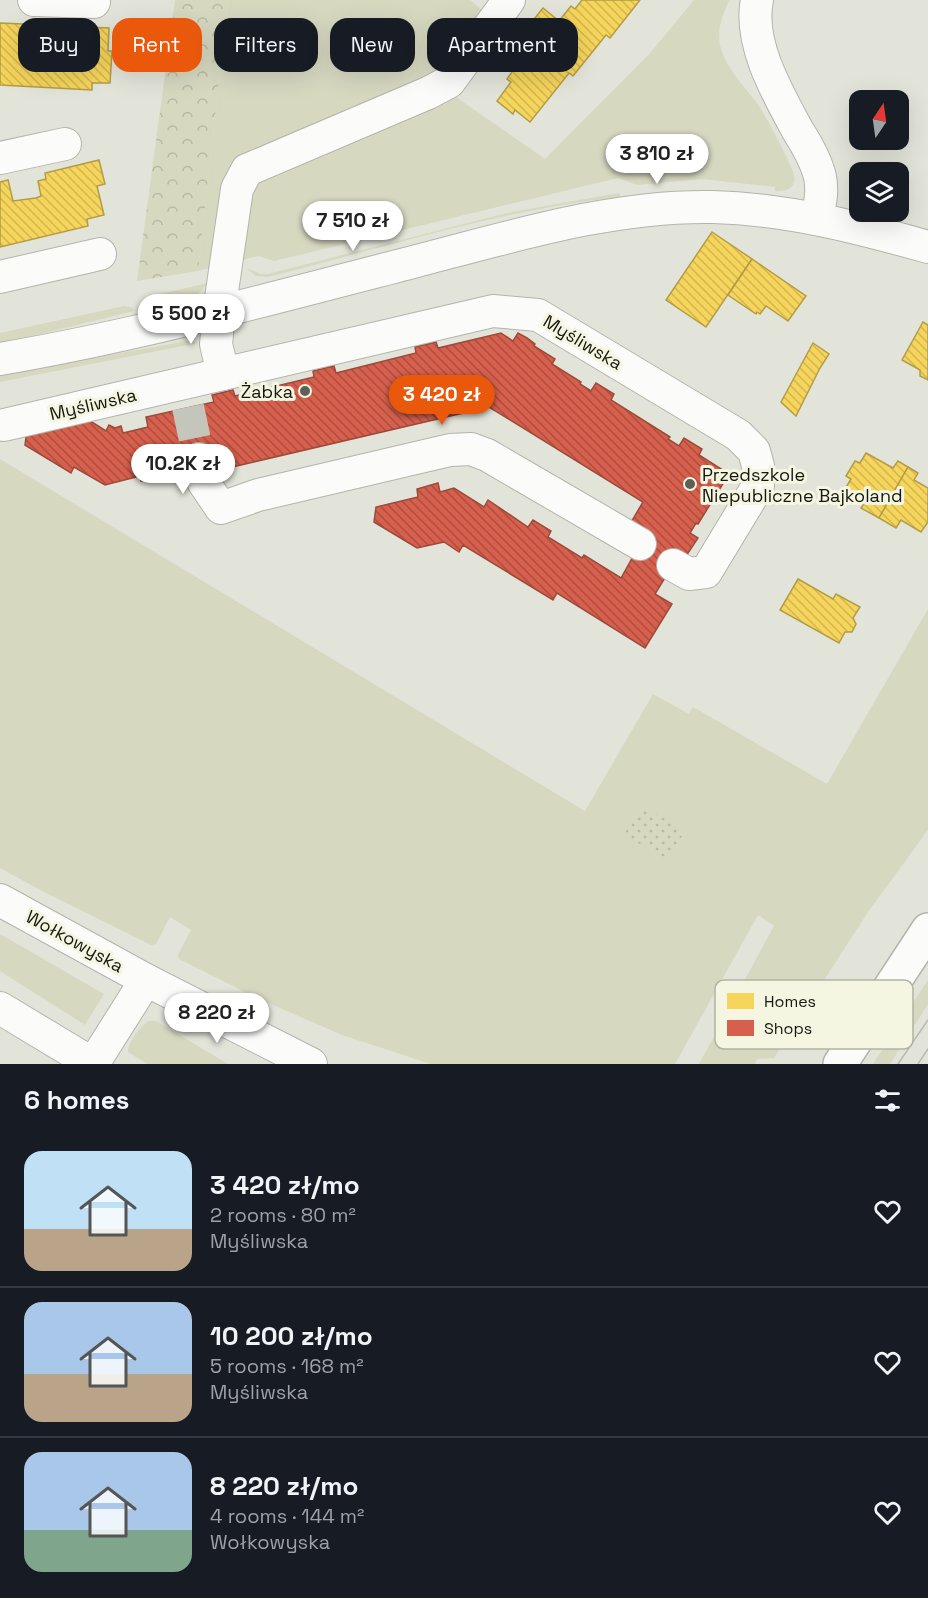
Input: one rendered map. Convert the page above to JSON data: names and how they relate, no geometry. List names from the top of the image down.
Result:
{
  "streets": {
    "street": ["Myśliwska", "Wołkowyska"]
  },
  "places": ["Żabka", "Przedszkole Niepubliczne Bajkoland"],
  "legend": ["Homes", "Shops"],
  "north": "top",
  "page": {
    "chip": [
      "Buy",
      "Rent",
      "Filters",
      "New",
      "Apartment"
    ],
    "price": [
      "3 810 zł",
      "7 510 zł",
      "5 500 zł",
      "3 420 zł",
      "10.2K zł",
      "8 220 zł"
    ],
    "heading": "6 homes",
    "list": [
      {
        "name": "3 420 zł/mo",
        "note": "2 rooms · 80 m² · Myśliwska"
      },
      {
        "name": "10 200 zł/mo",
        "note": "5 rooms · 168 m² · Myśliwska"
      },
      {
        "name": "8 220 zł/mo",
        "note": "4 rooms · 144 m² · Wołkowyska"
      }
    ]
  }
}
